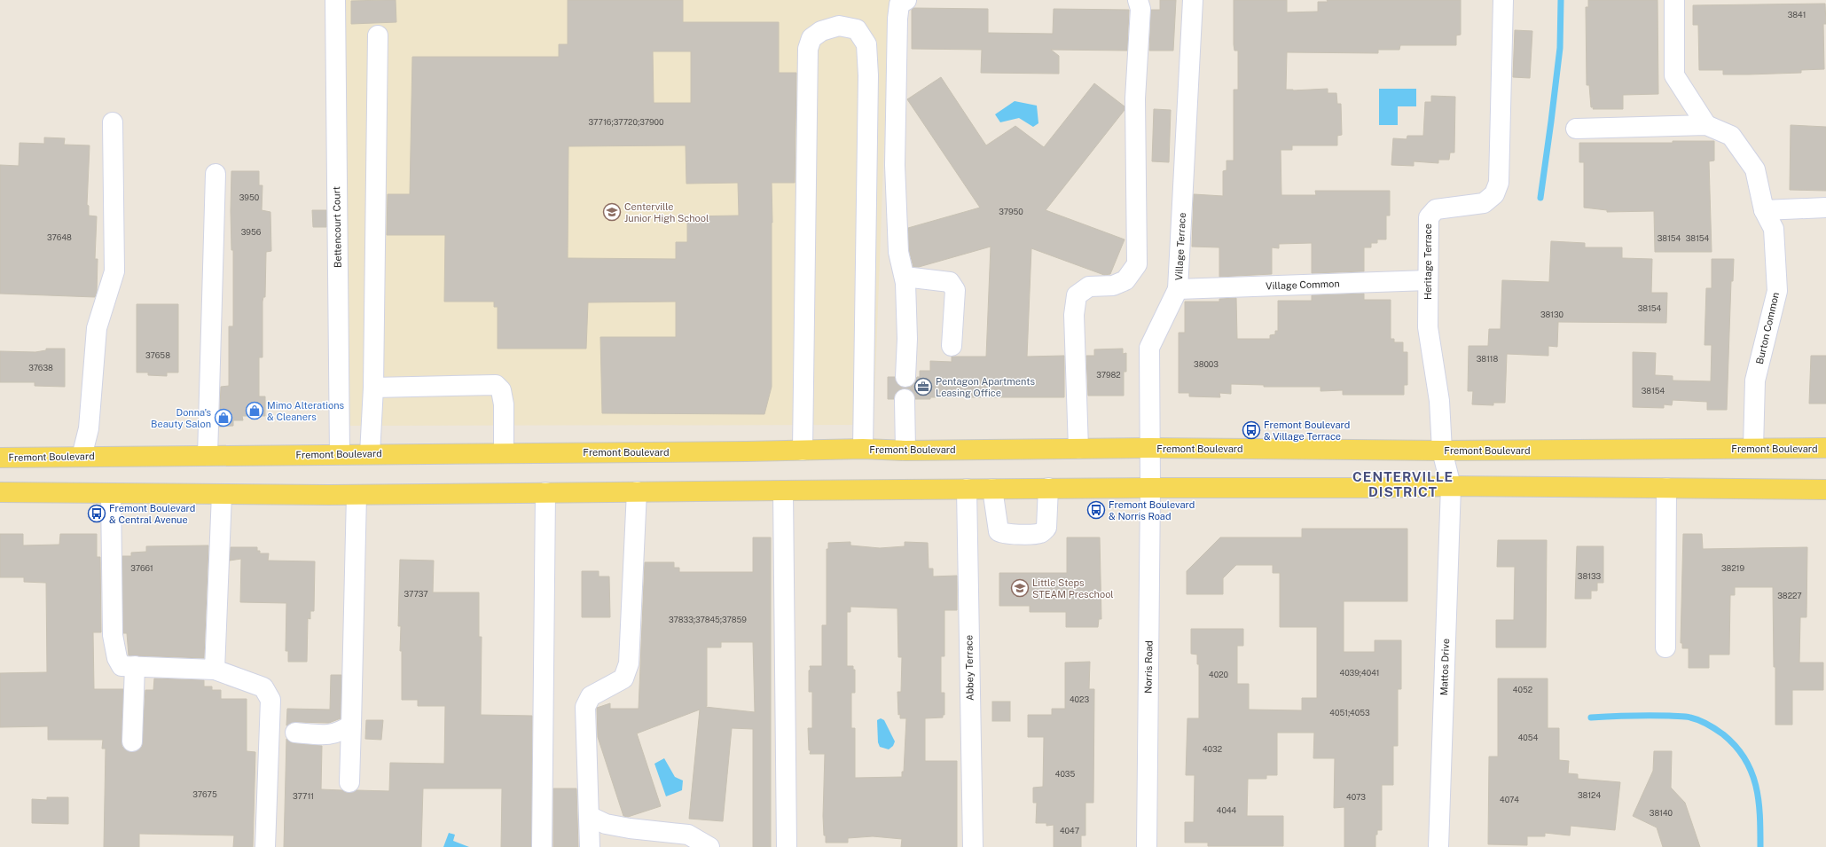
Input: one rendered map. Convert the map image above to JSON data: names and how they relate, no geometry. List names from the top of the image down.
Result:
{
  "streets": {
    "main road": ["Fremont Boulevard"],
    "street": [
      "Bettencourt Court",
      "Village Terrace",
      "Heritage Terrace",
      "Village Common",
      "Burton Common",
      "Norris Road",
      "Mattos Drive",
      "Abbey Terrace"
    ]
  },
  "crossings": [
    ["Bettencourt Court", "Fremont Boulevard"],
    ["Village Terrace", "Village Common"],
    ["Village Terrace", "Fremont Boulevard"],
    ["Village Terrace", "Norris Road"],
    ["Heritage Terrace", "Village Common"],
    ["Heritage Terrace", "Fremont Boulevard"],
    ["Heritage Terrace", "Mattos Drive"],
    ["Burton Common", "Fremont Boulevard"]
  ],
  "districts": ["CENTERVILLE DISTRICT"],
  "places": {
    "school or university": ["Centerville Junior High School", "Little Steps STEAM Preschool"],
    "office": ["Pentagon Apartments Leasing Office"],
    "shop": ["Mimo Alterations & Cleaners", "Donna's Beauty Salon"],
    "bus stop": ["Fremont Boulevard & Village Terrace", "Fremont Boulevard & Norris Road", "Fremont Boulevard & Central Avenue"]
  },
  "house_numbers": [
    "3841",
    "37716;37720;37900",
    "3950",
    "37950",
    "3956",
    "37648",
    "38154",
    "38154",
    "38154",
    "38130",
    "37658",
    "38118",
    "38003",
    "37638",
    "37982",
    "38154",
    "37661",
    "38219",
    "38133",
    "37737",
    "38227",
    "37833;37845;37859",
    "4039;4041",
    "4020",
    "4052",
    "4023",
    "4051;4053",
    "4054",
    "4032",
    "4035",
    "37675",
    "38124",
    "37711",
    "4073",
    "4074",
    "4044",
    "38140",
    "4047"
  ]
}
